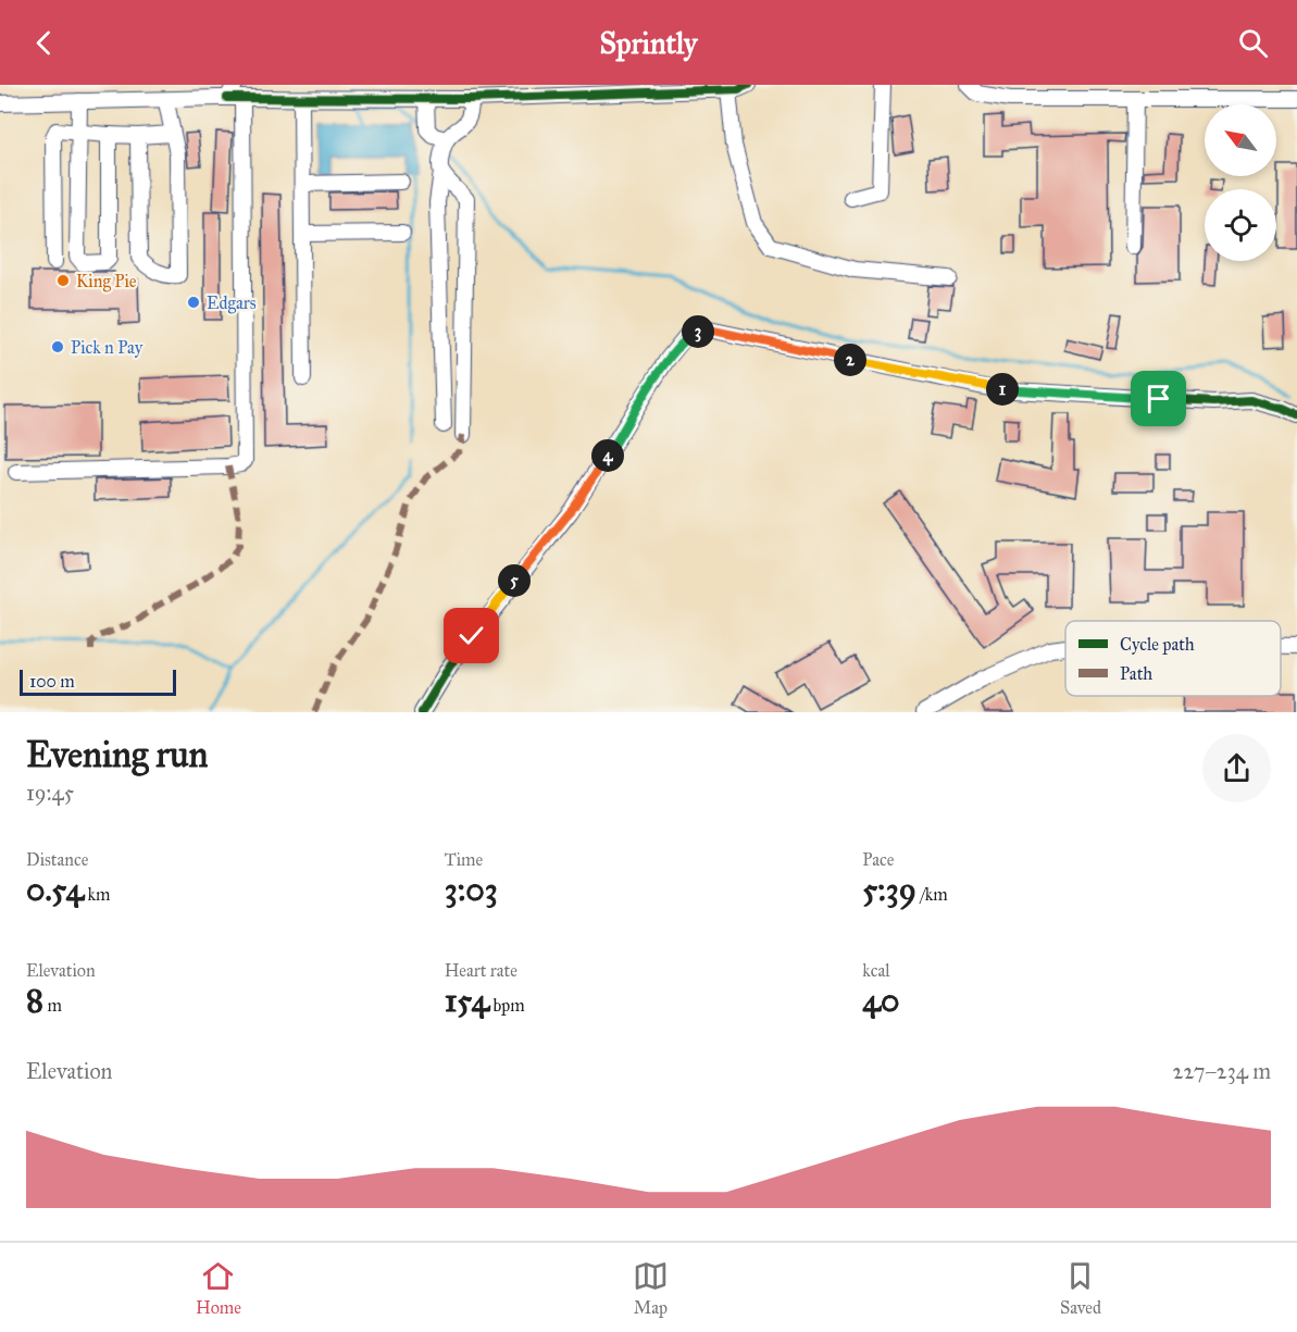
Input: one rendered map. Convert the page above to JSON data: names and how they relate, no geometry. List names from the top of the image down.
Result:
{
  "places": ["King Pie", "Edgars", "Pick n Pay"],
  "legend": ["Cycle path", "Path"],
  "scale_bar": "100 m",
  "north": "top left",
  "page": {
    "header": "Sprintly",
    "pins": [
      "3",
      "2",
      "1",
      "4",
      "5"
    ],
    "scale": "100 m",
    "heading": ["Evening run", "19:45"],
    "stats": [
      ["Distance", "0.54 km"],
      ["Time", "3:03"],
      ["Pace", "5:39 /km"],
      ["Elevation", "8 m"],
      ["Heart rate", "154 bpm"],
      ["kcal", "40"]
    ],
    "chart": ["Elevation", "227–234 m"],
    "tabs": ["Home", "Map", "Saved"]
  }
}
